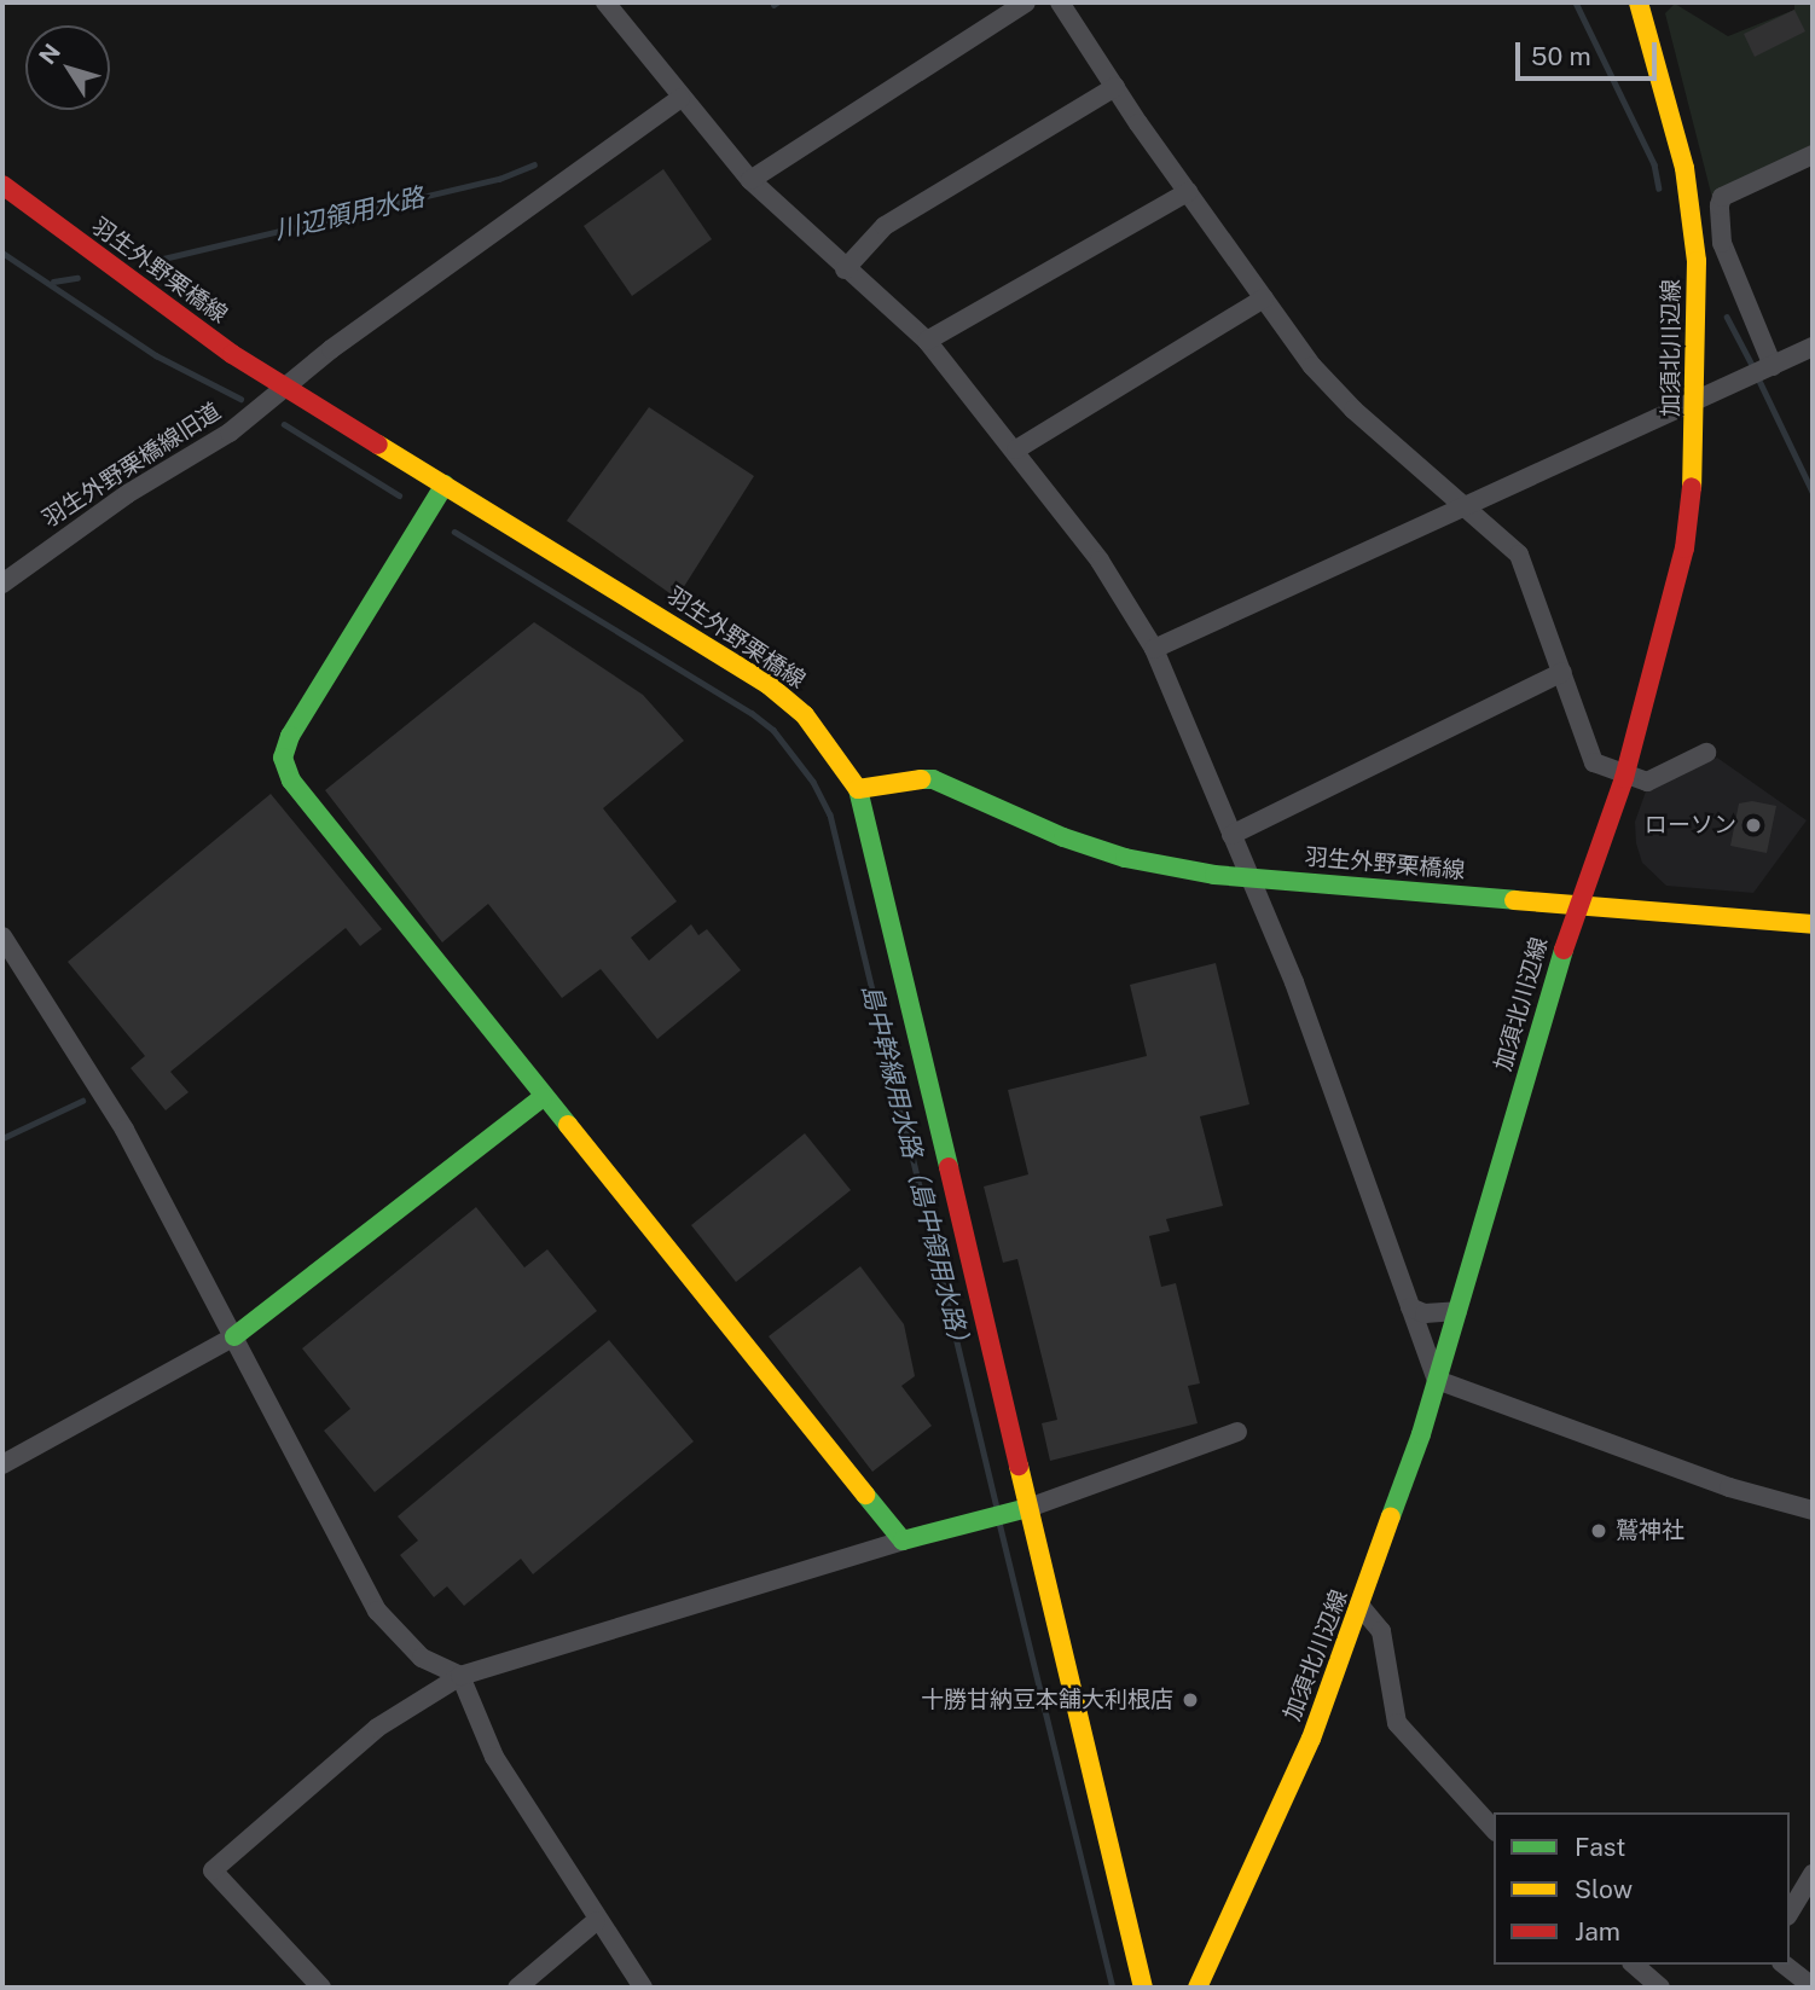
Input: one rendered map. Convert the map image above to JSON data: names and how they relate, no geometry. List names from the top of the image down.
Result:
{
  "streets": {
    "main road": ["羽生外野栗橋線", "加須北川辺線"],
    "street": ["羽生外野栗橋線旧道"]
  },
  "crossings": [
    ["羽生外野栗橋線", "加須北川辺線"],
    ["羽生外野栗橋線", "羽生外野栗橋線旧道"]
  ],
  "water": ["川辺領用水路", "島中幹線用水路（島中領用水路）"],
  "places": ["ローソン", "鷲神社", "十勝甘納豆本舗大利根店"],
  "legend": ["Fast", "Slow", "Jam"],
  "scale_bar": "50 m",
  "north": "top left"
}
